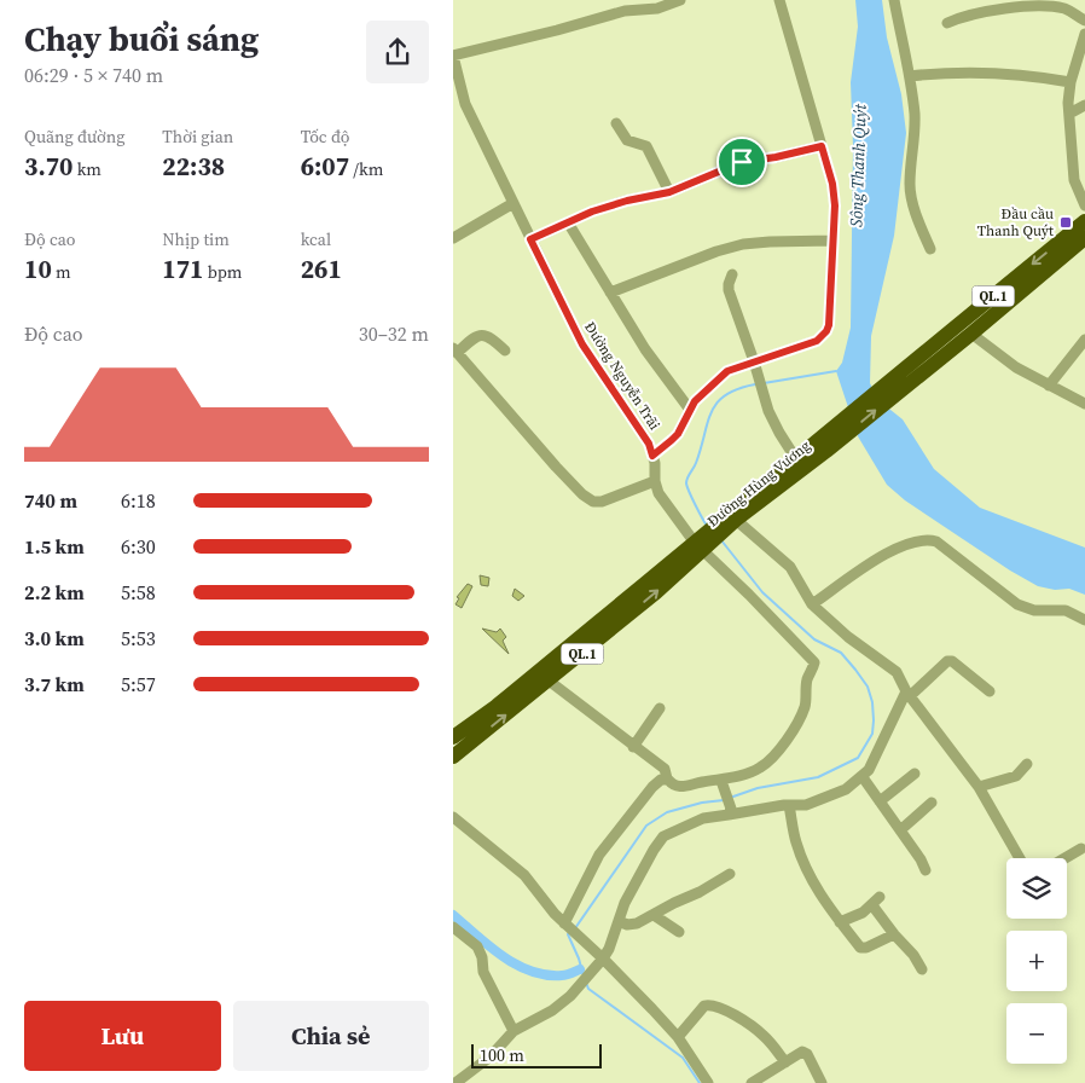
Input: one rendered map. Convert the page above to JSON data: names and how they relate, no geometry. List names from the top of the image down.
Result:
{
  "streets": {
    "highway": ["QL.1", "Đường Hùng Vương"],
    "street": ["Đường Nguyễn Trãi"]
  },
  "crossings": [
    ["Đường Nguyễn Trãi", "Đường Hùng Vương"]
  ],
  "water": ["Sông Thanh Quýt"],
  "places": {
    "transit": ["Đầu cầu Thanh Quýt"]
  },
  "scale_bar": "100 m",
  "page": {
    "heading": ["Chạy buổi sáng", "06:29 · 5 × 740 m"],
    "stats": [
      ["Quãng đường", "3.70 km"],
      ["Thời gian", "22:38"],
      ["Tốc độ", "6:07 /km"],
      ["Độ cao", "10 m"],
      ["Nhịp tim", "171 bpm"],
      ["kcal", "261"]
    ],
    "chart": ["Độ cao", "30–32 m"],
    "list": [
      {
        "name": "740 m",
        "note": "6:18"
      },
      {
        "name": "1.5 km",
        "note": "6:30"
      },
      {
        "name": "2.2 km",
        "note": "5:58"
      },
      {
        "name": "3.0 km",
        "note": "5:53"
      },
      {
        "name": "3.7 km",
        "note": "5:57"
      }
    ],
    "map_buttons": ["+", "−"],
    "buttons": ["Lưu", "Chia sẻ"],
    "scale": "100 m"
  }
}
